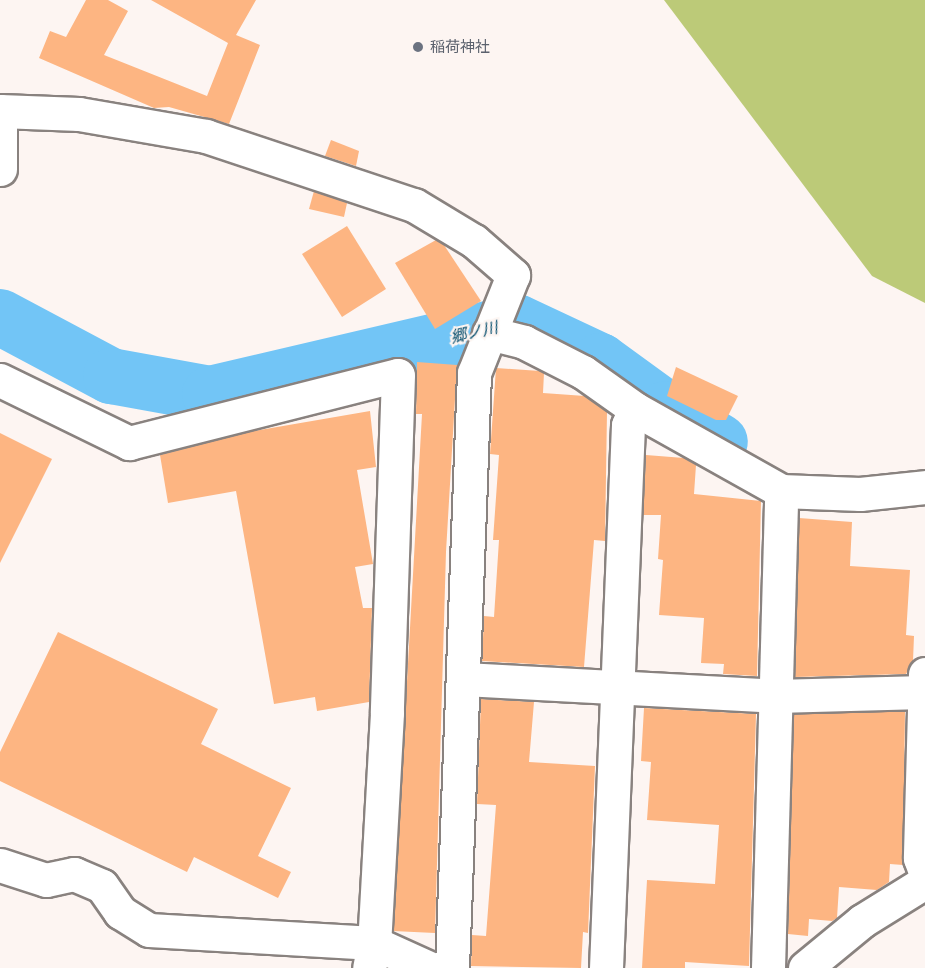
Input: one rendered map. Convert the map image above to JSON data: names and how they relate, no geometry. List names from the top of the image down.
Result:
{
  "water": ["郷ノ川"],
  "places": ["稲荷神社"]
}
